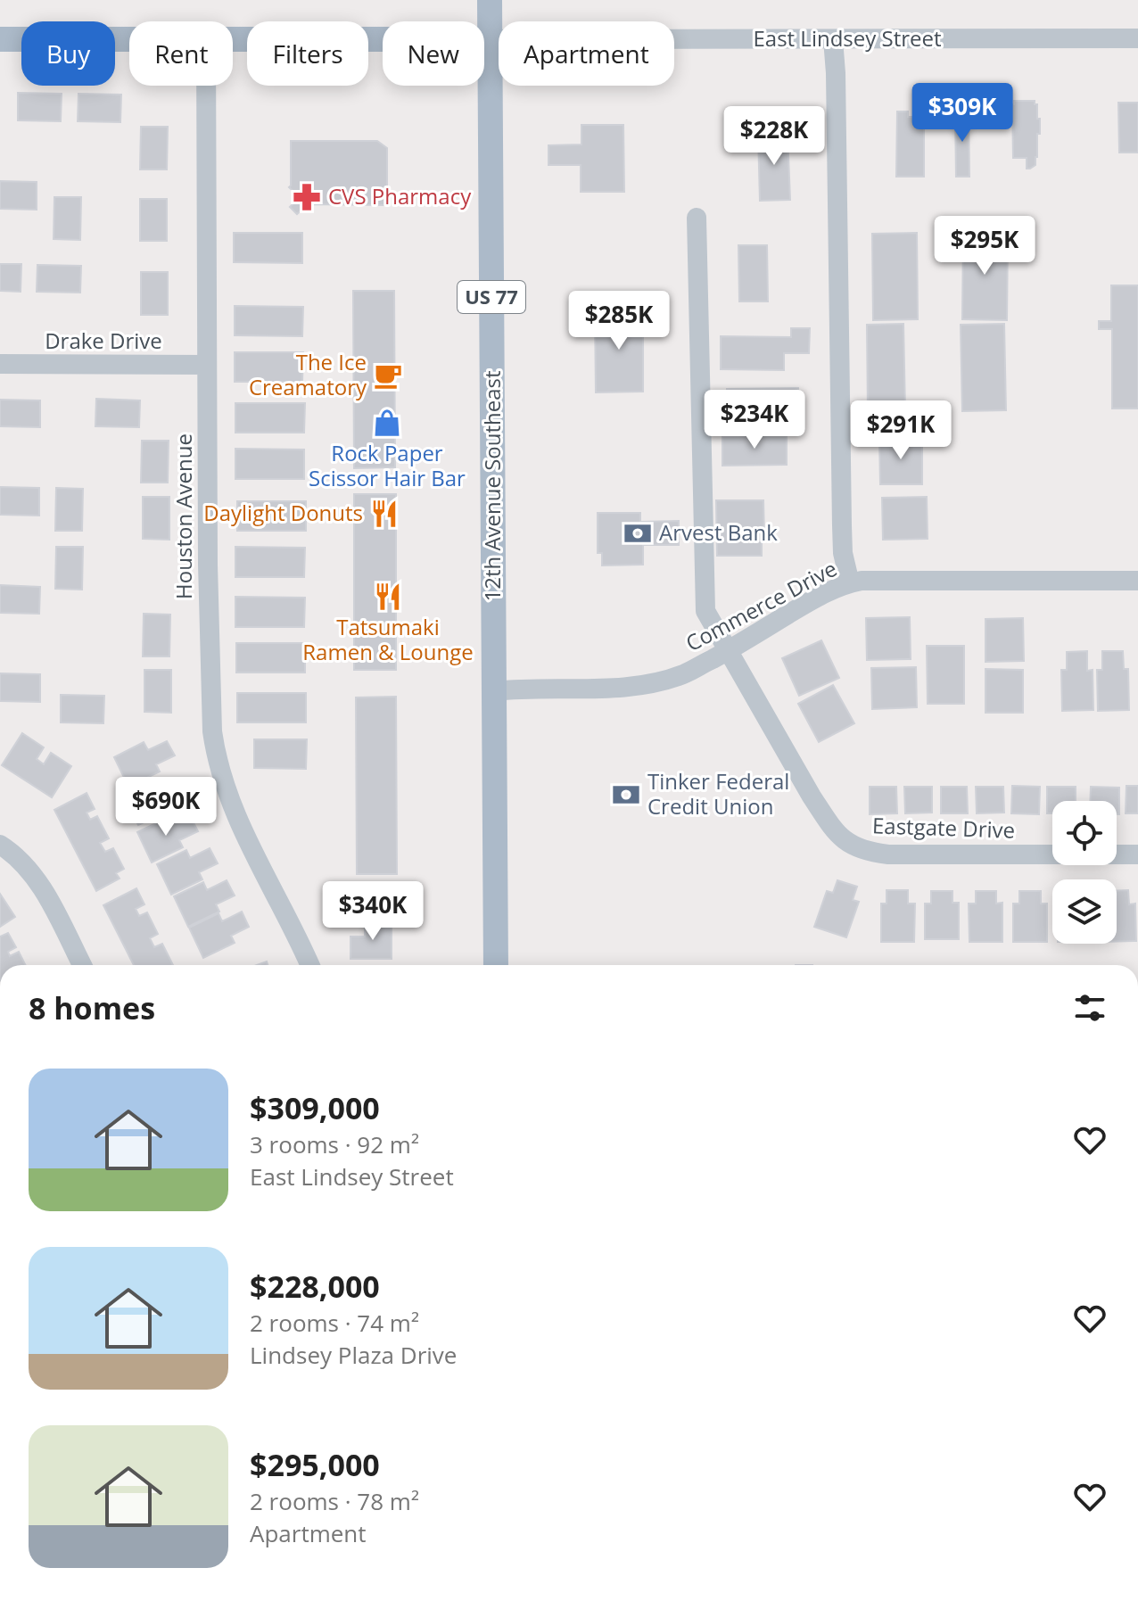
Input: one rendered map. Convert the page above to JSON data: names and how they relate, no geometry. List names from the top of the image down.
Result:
{
  "streets": {
    "main road": ["East Lindsey Street", "US 77", "12th Avenue Southeast"],
    "street": [
      "Drake Drive",
      "Houston Avenue",
      "Commerce Drive",
      "Eastgate Drive"
    ]
  },
  "crossings": [
    ["East Lindsey Street", "12th Avenue Southeast"],
    ["Drake Drive", "Houston Avenue"],
    ["12th Avenue Southeast", "Commerce Drive"],
    ["Commerce Drive", "Eastgate Drive"]
  ],
  "places": {
    "pharmacy": ["CVS Pharmacy"],
    "cafe": ["The Ice Creamatory"],
    "shop": ["Rock Paper Scissor Hair Bar"],
    "restaurant": ["Daylight Donuts", "Tatsumaki Ramen & Lounge"],
    "bank": ["Arvest Bank", "Tinker Federal Credit Union"]
  },
  "page": {
    "chip": [
      "Buy",
      "Rent",
      "Filters",
      "New",
      "Apartment"
    ],
    "price": [
      "$309K",
      "$228K",
      "$295K",
      "$285K",
      "$234K",
      "$291K",
      "$690K",
      "$340K"
    ],
    "heading": "8 homes",
    "list": [
      {
        "name": "$309,000",
        "note": "3 rooms · 92 m² · East Lindsey Street"
      },
      {
        "name": "$228,000",
        "note": "2 rooms · 74 m² · Lindsey Plaza Drive"
      },
      {
        "name": "$295,000",
        "note": "2 rooms · 78 m² · Apartment"
      }
    ]
  }
}
